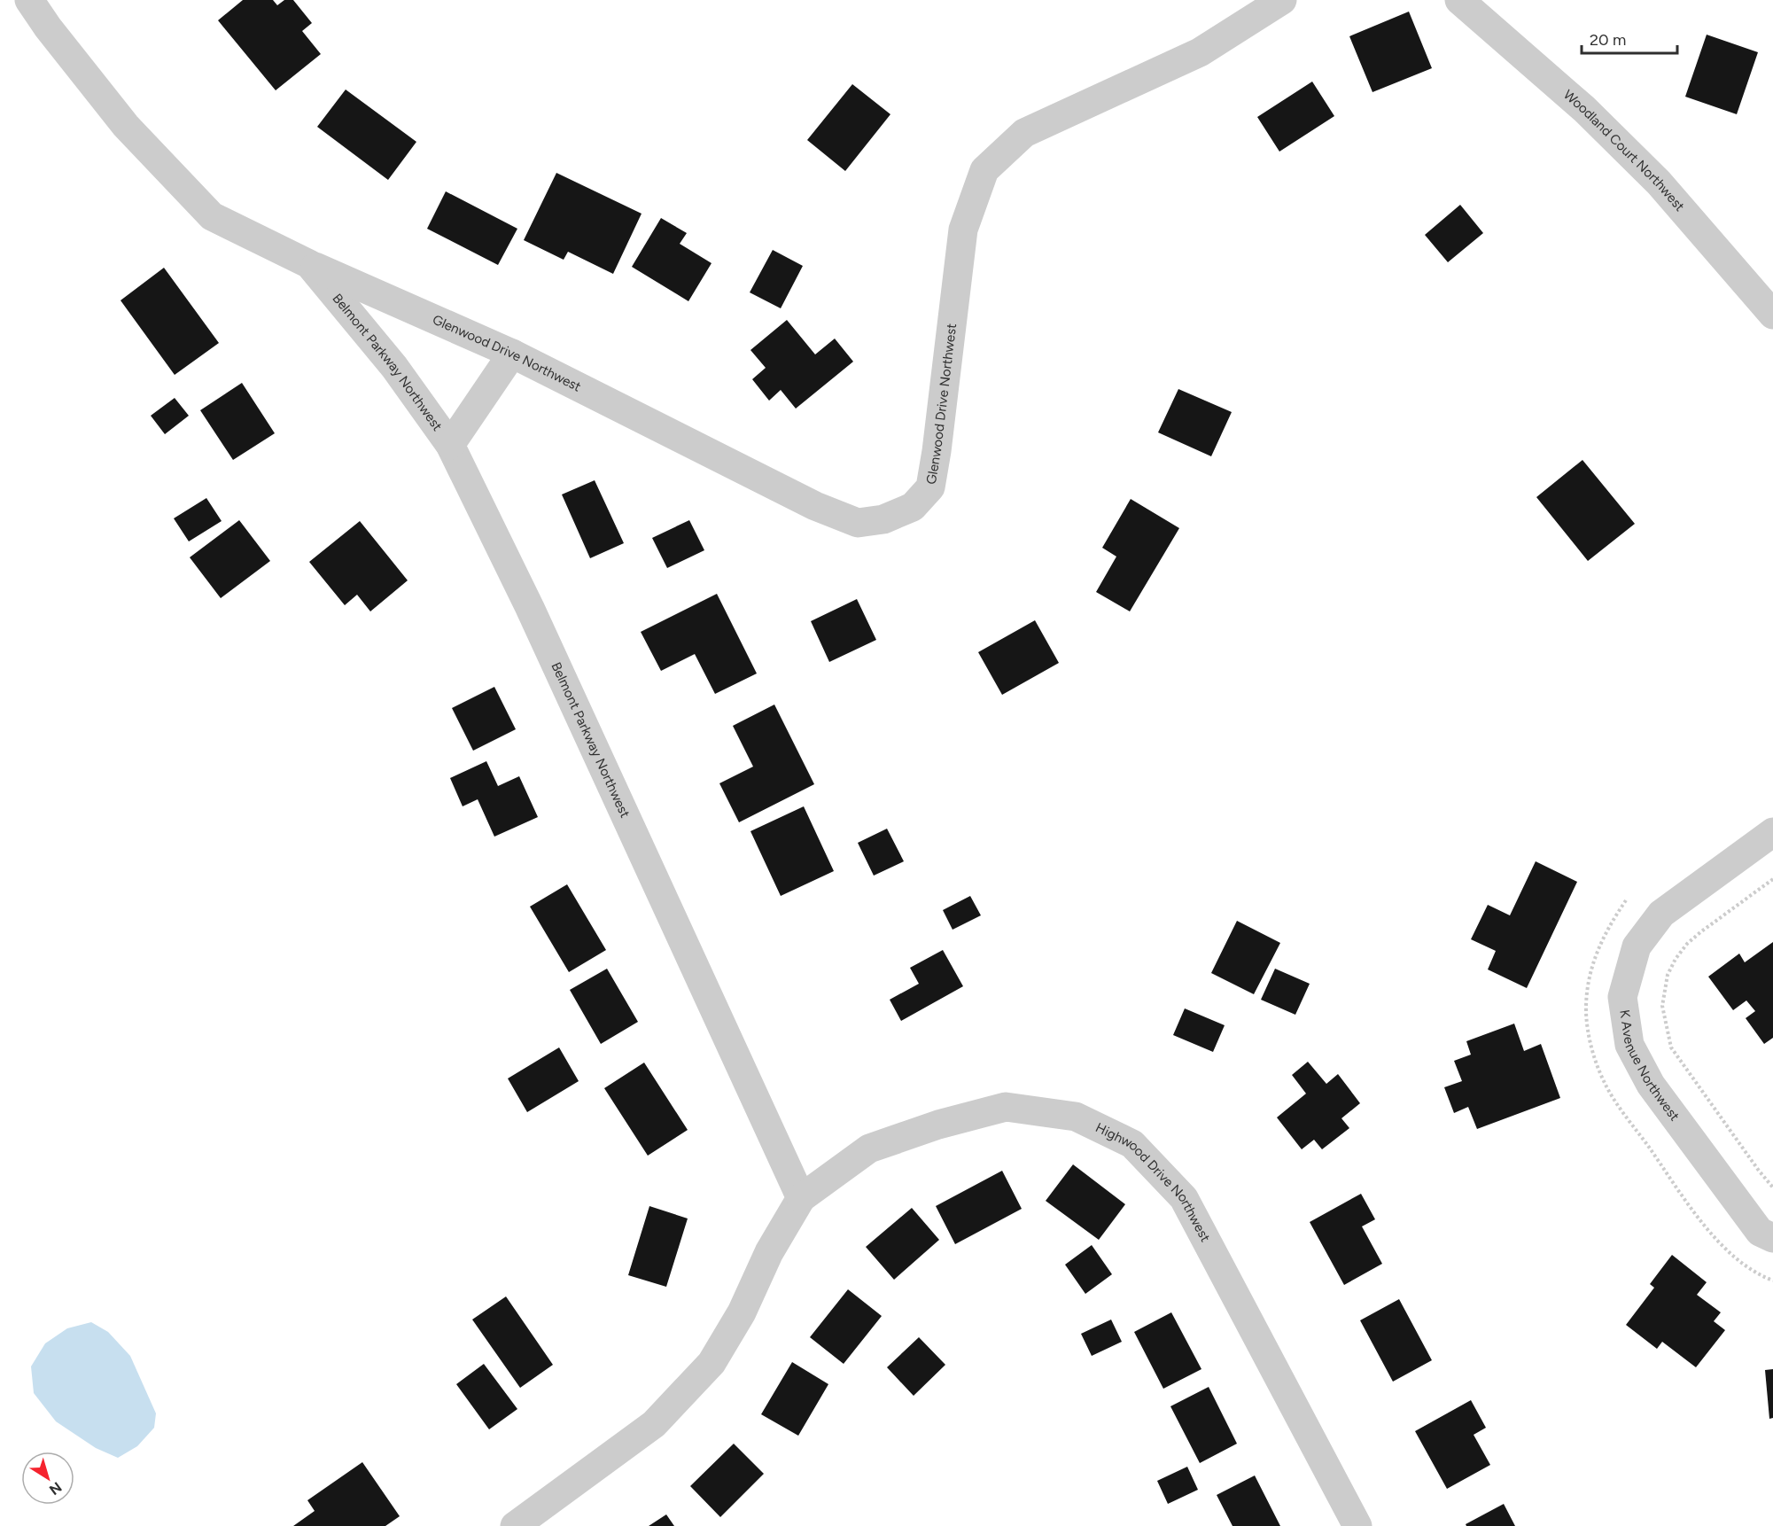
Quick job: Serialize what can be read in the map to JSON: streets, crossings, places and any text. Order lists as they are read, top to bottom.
{
  "streets": {
    "street": [
      "Woodland Court Northwest",
      "Glenwood Drive Northwest",
      "Belmont Parkway Northwest",
      "K Avenue Northwest",
      "Highwood Drive Northwest"
    ]
  },
  "crossings": [
    ["Glenwood Drive Northwest", "Belmont Parkway Northwest"],
    ["Belmont Parkway Northwest", "Highwood Drive Northwest"]
  ],
  "scale_bar": "20 m",
  "north": "bottom right"
}
